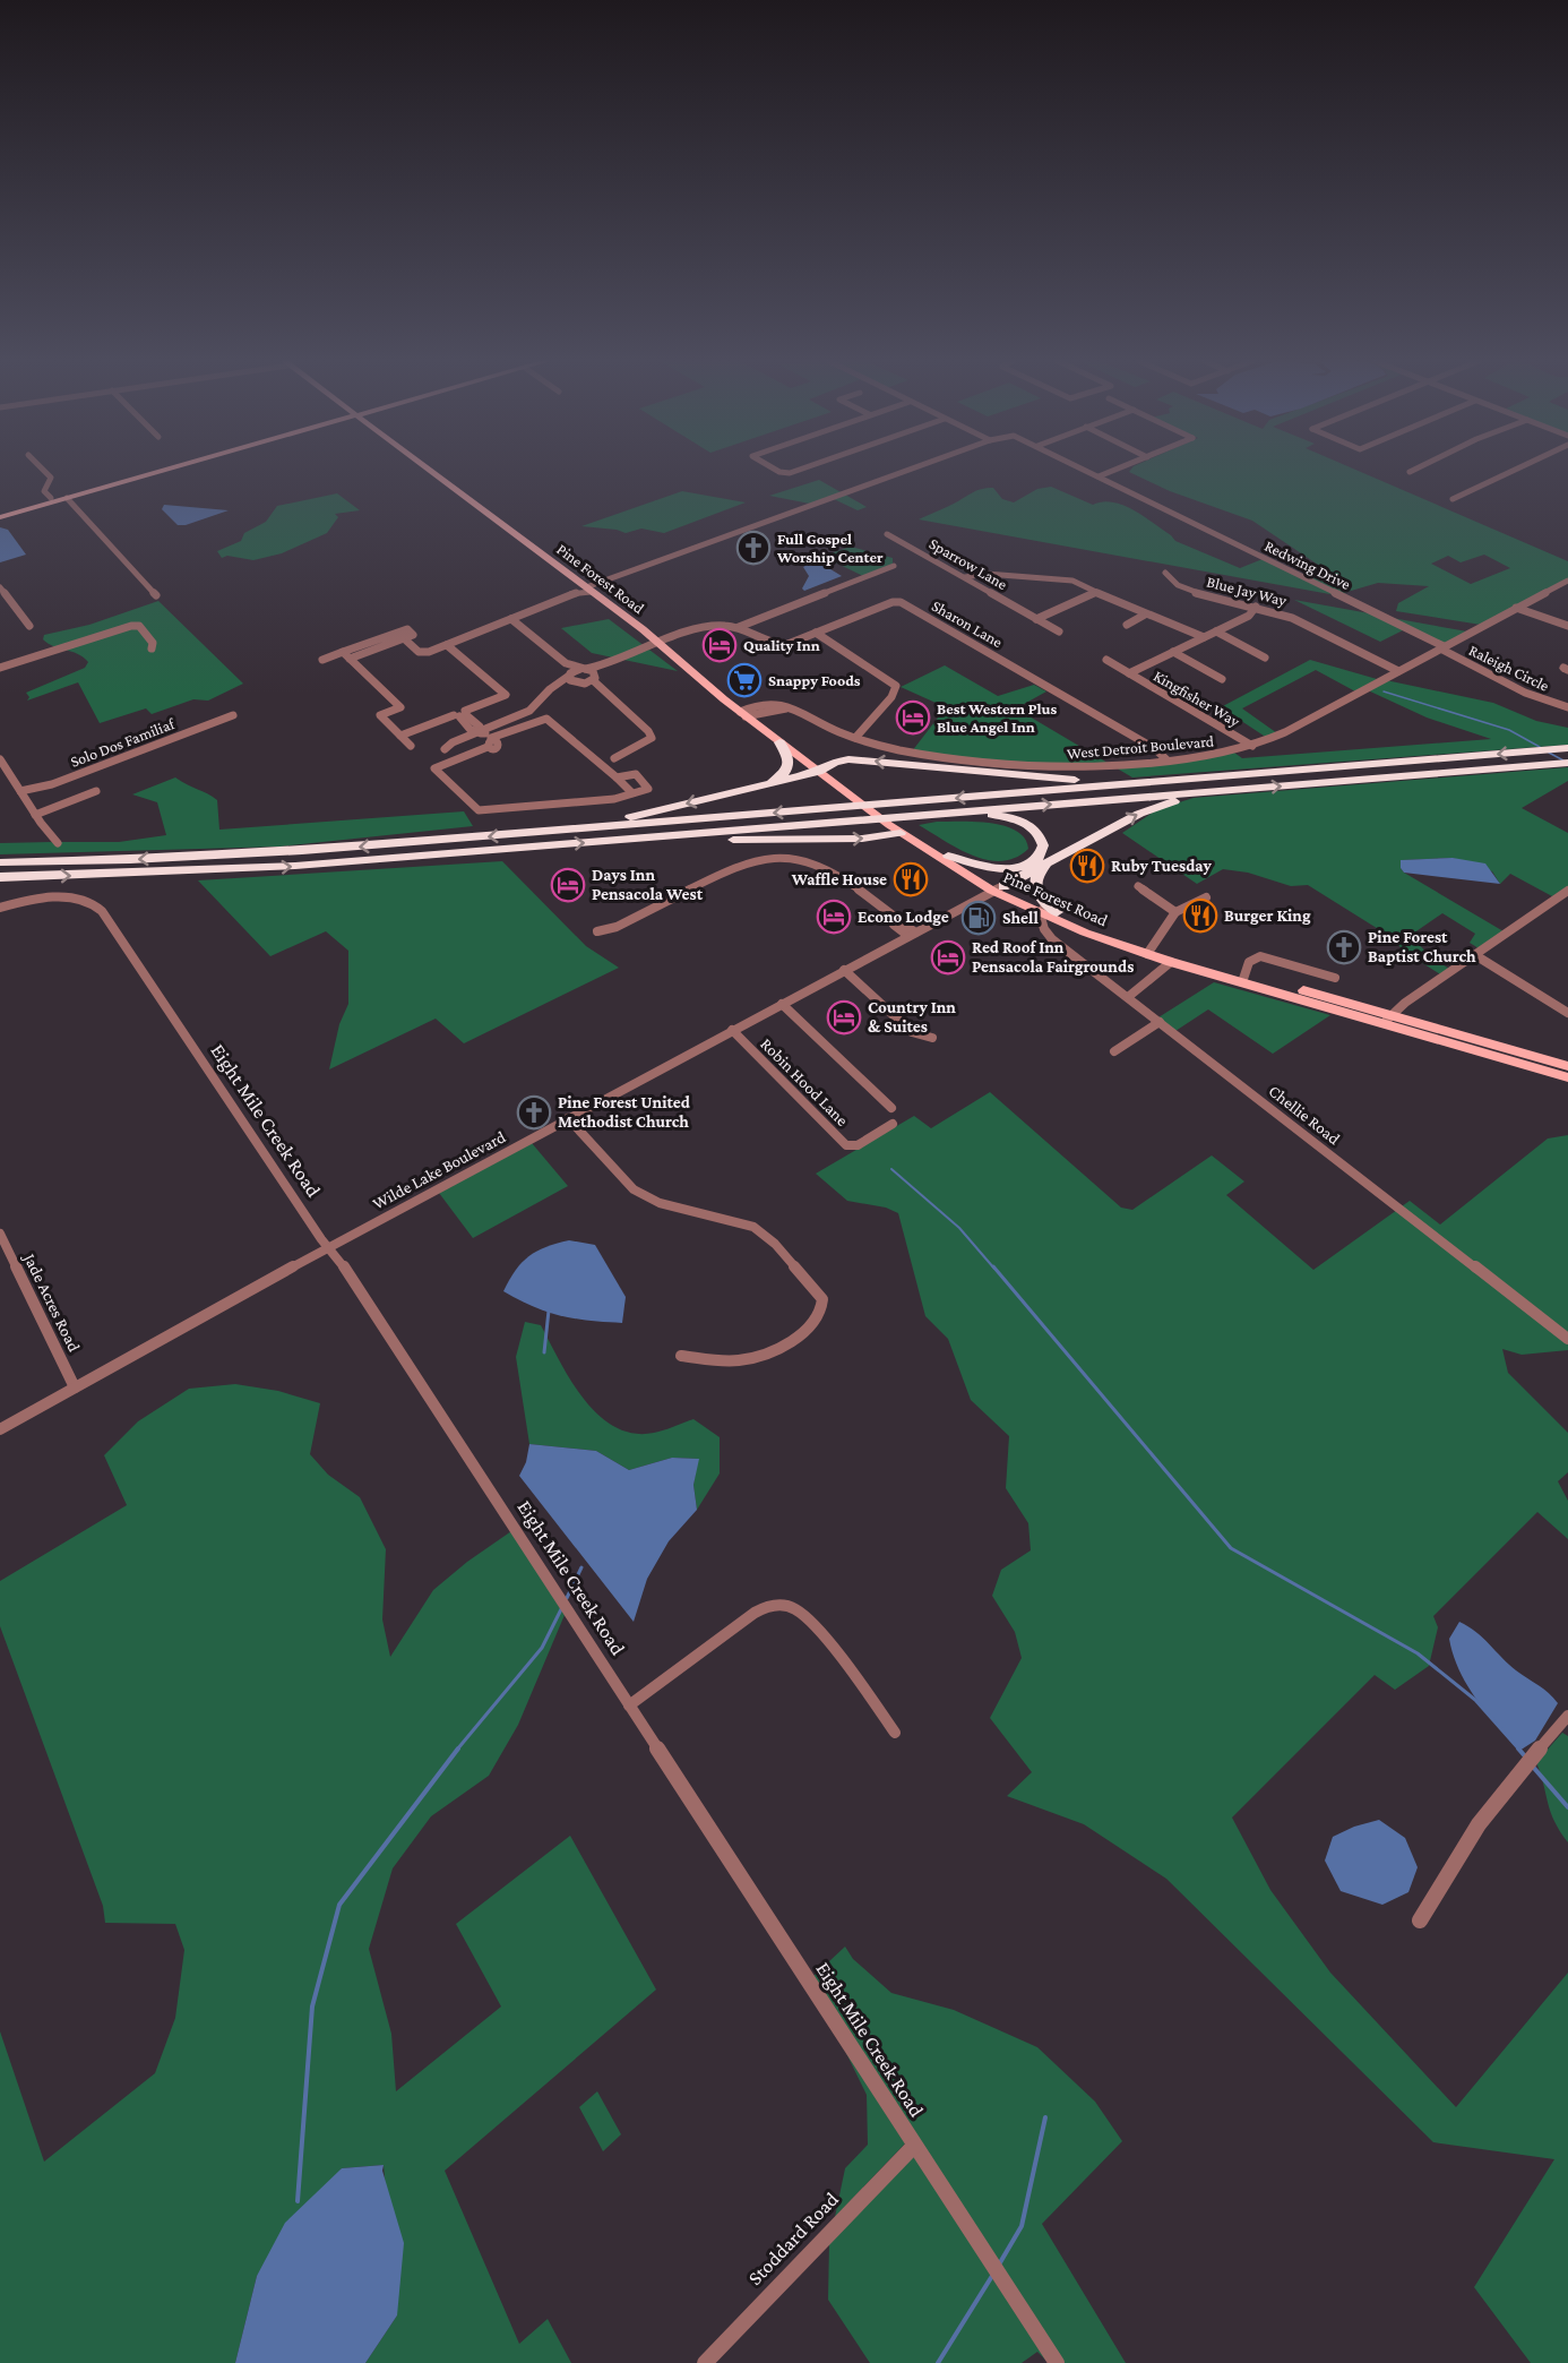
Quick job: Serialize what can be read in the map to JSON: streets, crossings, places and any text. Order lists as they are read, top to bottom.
{
  "streets": {
    "main road": ["Pine Forest Road"],
    "street": [
      "Sparrow Lane",
      "Redwing Drive",
      "Blue Jay Way",
      "Sharon Lane",
      "Raleigh Circle",
      "Kingfisher Way",
      "Solo Dos Familiaf",
      "West Detroit Boulevard",
      "Robin Hood Lane",
      "Chellie Road",
      "Eight Mile Creek Road",
      "Wilde Lake Boulevard",
      "Jade Acres Road",
      "Stoddard Road"
    ]
  },
  "crossings": [
    ["Redwing Drive", "Raleigh Circle"],
    ["Redwing Drive", "West Detroit Boulevard"],
    ["Pine Forest Road", "Sharon Lane"],
    ["Pine Forest Road", "West Detroit Boulevard"],
    ["Pine Forest Road", "Chellie Road"],
    ["Pine Forest Road", "Wilde Lake Boulevard"],
    ["Blue Jay Way", "Kingfisher Way"],
    ["Blue Jay Way", "West Detroit Boulevard"],
    ["Sharon Lane", "West Detroit Boulevard"],
    ["Raleigh Circle", "West Detroit Boulevard"],
    ["Kingfisher Way", "West Detroit Boulevard"],
    ["Robin Hood Lane", "Wilde Lake Boulevard"],
    ["Eight Mile Creek Road", "Wilde Lake Boulevard"],
    ["Eight Mile Creek Road", "Stoddard Road"],
    ["Wilde Lake Boulevard", "Jade Acres Road"]
  ],
  "places": {
    "church": ["Full Gospel Worship Center", "Pine Forest Baptist Church", "Pine Forest United Methodist Church"],
    "hotel": [
      "Quality Inn",
      "Best Western Plus Blue Angel Inn",
      "Days Inn Pensacola West",
      "Econo Lodge",
      "Red Roof Inn Pensacola Fairgrounds",
      "Country Inn & Suites"
    ],
    "supermarket": ["Snappy Foods"],
    "restaurant": ["Ruby Tuesday", "Waffle House", "Burger King"],
    "fuel station": ["Shell"]
  }
}
